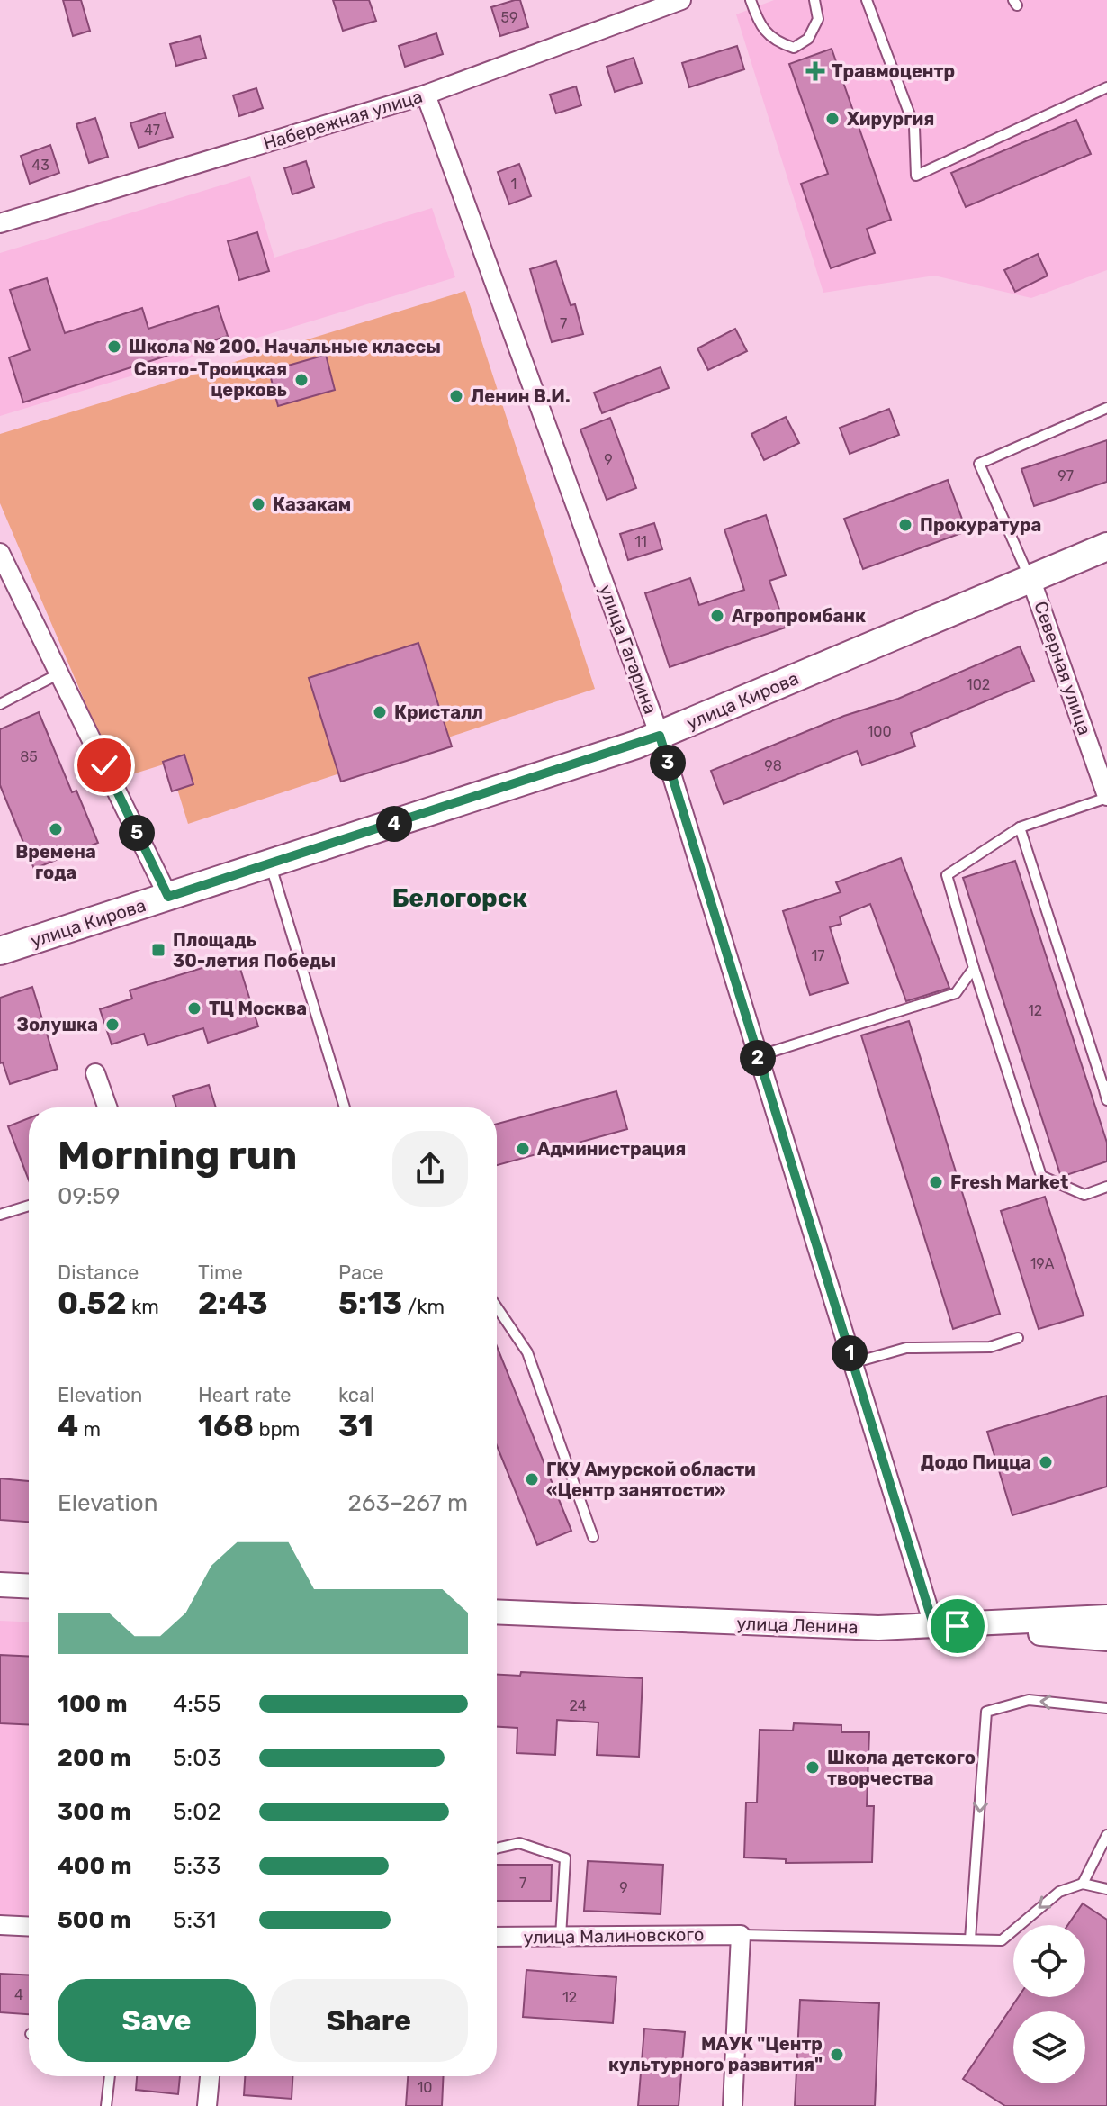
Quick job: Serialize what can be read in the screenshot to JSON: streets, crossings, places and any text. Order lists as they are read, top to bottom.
{
  "streets": {
    "main road": ["улица Кирова"],
    "street": [
      "Набережная улица",
      "улица Гагарина",
      "Северная улица",
      "улица Ленина",
      "улица Малиновского"
    ]
  },
  "crossings": [
    ["Набережная улица", "улица Гагарина"],
    ["улица Гагарина", "улица Кирова"],
    ["улица Гагарина", "улица Ленина"],
    ["Северная улица", "улица Кирова"]
  ],
  "districts": ["Белогорск"],
  "places": {
    "health": ["Травмоцентр"],
    "other": [
      "Хирургия",
      "Школа № 200. Начальные классы",
      "Свято-Троицкая церковь",
      "Ленин В.И.",
      "Казакам",
      "Прокуратура",
      "Агропромбанк",
      "Кристалл",
      "Времена года",
      "ТЦ Москва",
      "Золушка",
      "Администрация",
      "Fresh Market",
      "Додо Пицца",
      "ГКУ Амурской области «Центр занятости»",
      "Школа детского творчества",
      "МАУК \"Центр культурного развития\""
    ],
    "transit": ["Площадь 30-летия Победы"]
  },
  "house_numbers": [
    "59",
    "47",
    "43",
    "1",
    "7",
    "9",
    "97",
    "11",
    "102",
    "100",
    "85",
    "98",
    "17",
    "12",
    "19А",
    "24",
    "7",
    "9",
    "4",
    "12",
    "10"
  ],
  "page": {
    "pins": [
      "3",
      "4",
      "5",
      "2",
      "1"
    ],
    "heading": ["Morning run", "09:59"],
    "stats": [
      ["Distance", "0.52 km"],
      ["Time", "2:43"],
      ["Pace", "5:13 /km"],
      ["Elevation", "4 m"],
      ["Heart rate", "168 bpm"],
      ["kcal", "31"]
    ],
    "chart": ["Elevation", "263–267 m"],
    "list": [
      {
        "name": "100 m",
        "note": "4:55"
      },
      {
        "name": "200 m",
        "note": "5:03"
      },
      {
        "name": "300 m",
        "note": "5:02"
      },
      {
        "name": "400 m",
        "note": "5:33"
      },
      {
        "name": "500 m",
        "note": "5:31"
      }
    ],
    "buttons": ["Save", "Share"]
  }
}
